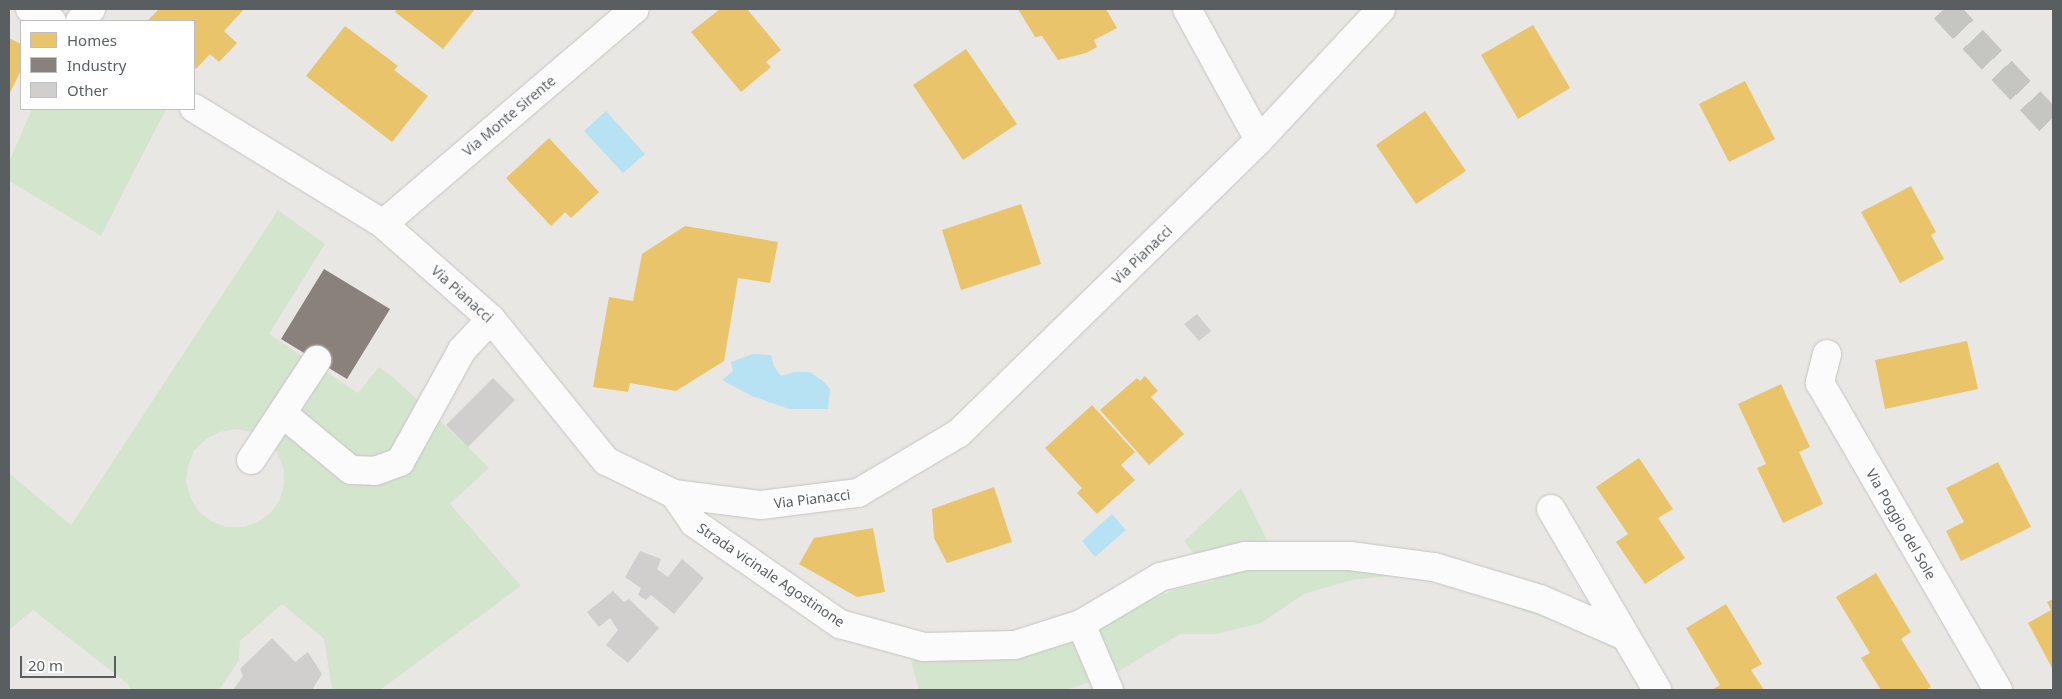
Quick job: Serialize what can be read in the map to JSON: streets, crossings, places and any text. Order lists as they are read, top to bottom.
{
  "streets": {
    "street": [
      "Via Monte Sirente",
      "Via Pianacci",
      "Via Poggio del Sole",
      "Strada vicinale Agostinone"
    ]
  },
  "crossings": [
    ["Via Monte Sirente", "Via Pianacci"],
    ["Via Pianacci", "Strada vicinale Agostinone"]
  ],
  "legend": ["Homes", "Industry", "Other"],
  "scale_bar": "20 m"
}
